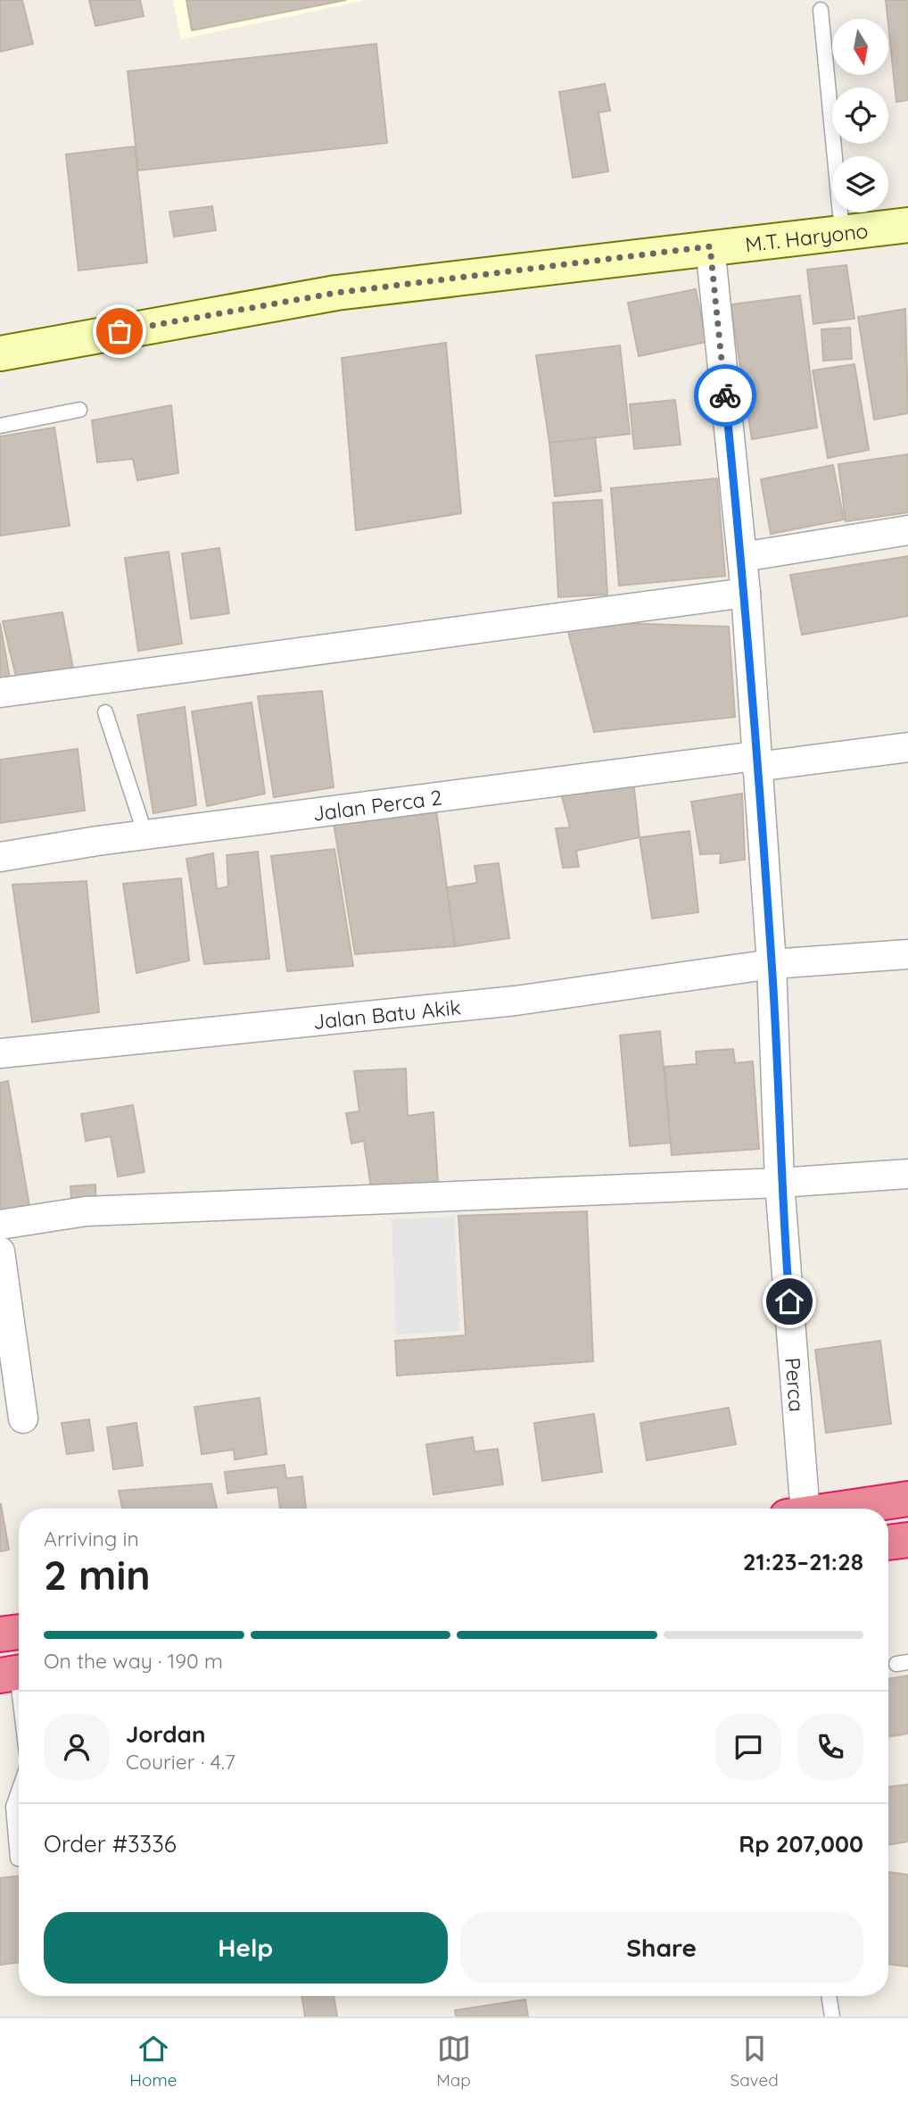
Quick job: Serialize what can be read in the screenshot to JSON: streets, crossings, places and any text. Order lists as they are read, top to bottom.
{
  "streets": {
    "street": [
      "M.T. Haryono",
      "Jalan Perca 2",
      "Jalan Batu Akik",
      "Perca"
    ]
  },
  "crossings": [
    ["M.T. Haryono", "Perca"],
    ["Jalan Perca 2", "Perca"],
    ["Jalan Batu Akik", "Perca"]
  ],
  "north": "bottom",
  "page": {
    "heading": ["2 min", "Arriving in", "21:23–21:28"],
    "panel": [
      "Jordan",
      "Courier · 4.7",
      "Order #3336",
      "Rp 207,000"
    ],
    "bar": "On the way · 190 m",
    "buttons": ["Help", "Share"],
    "tabs": ["Home", "Map", "Saved"]
  }
}
